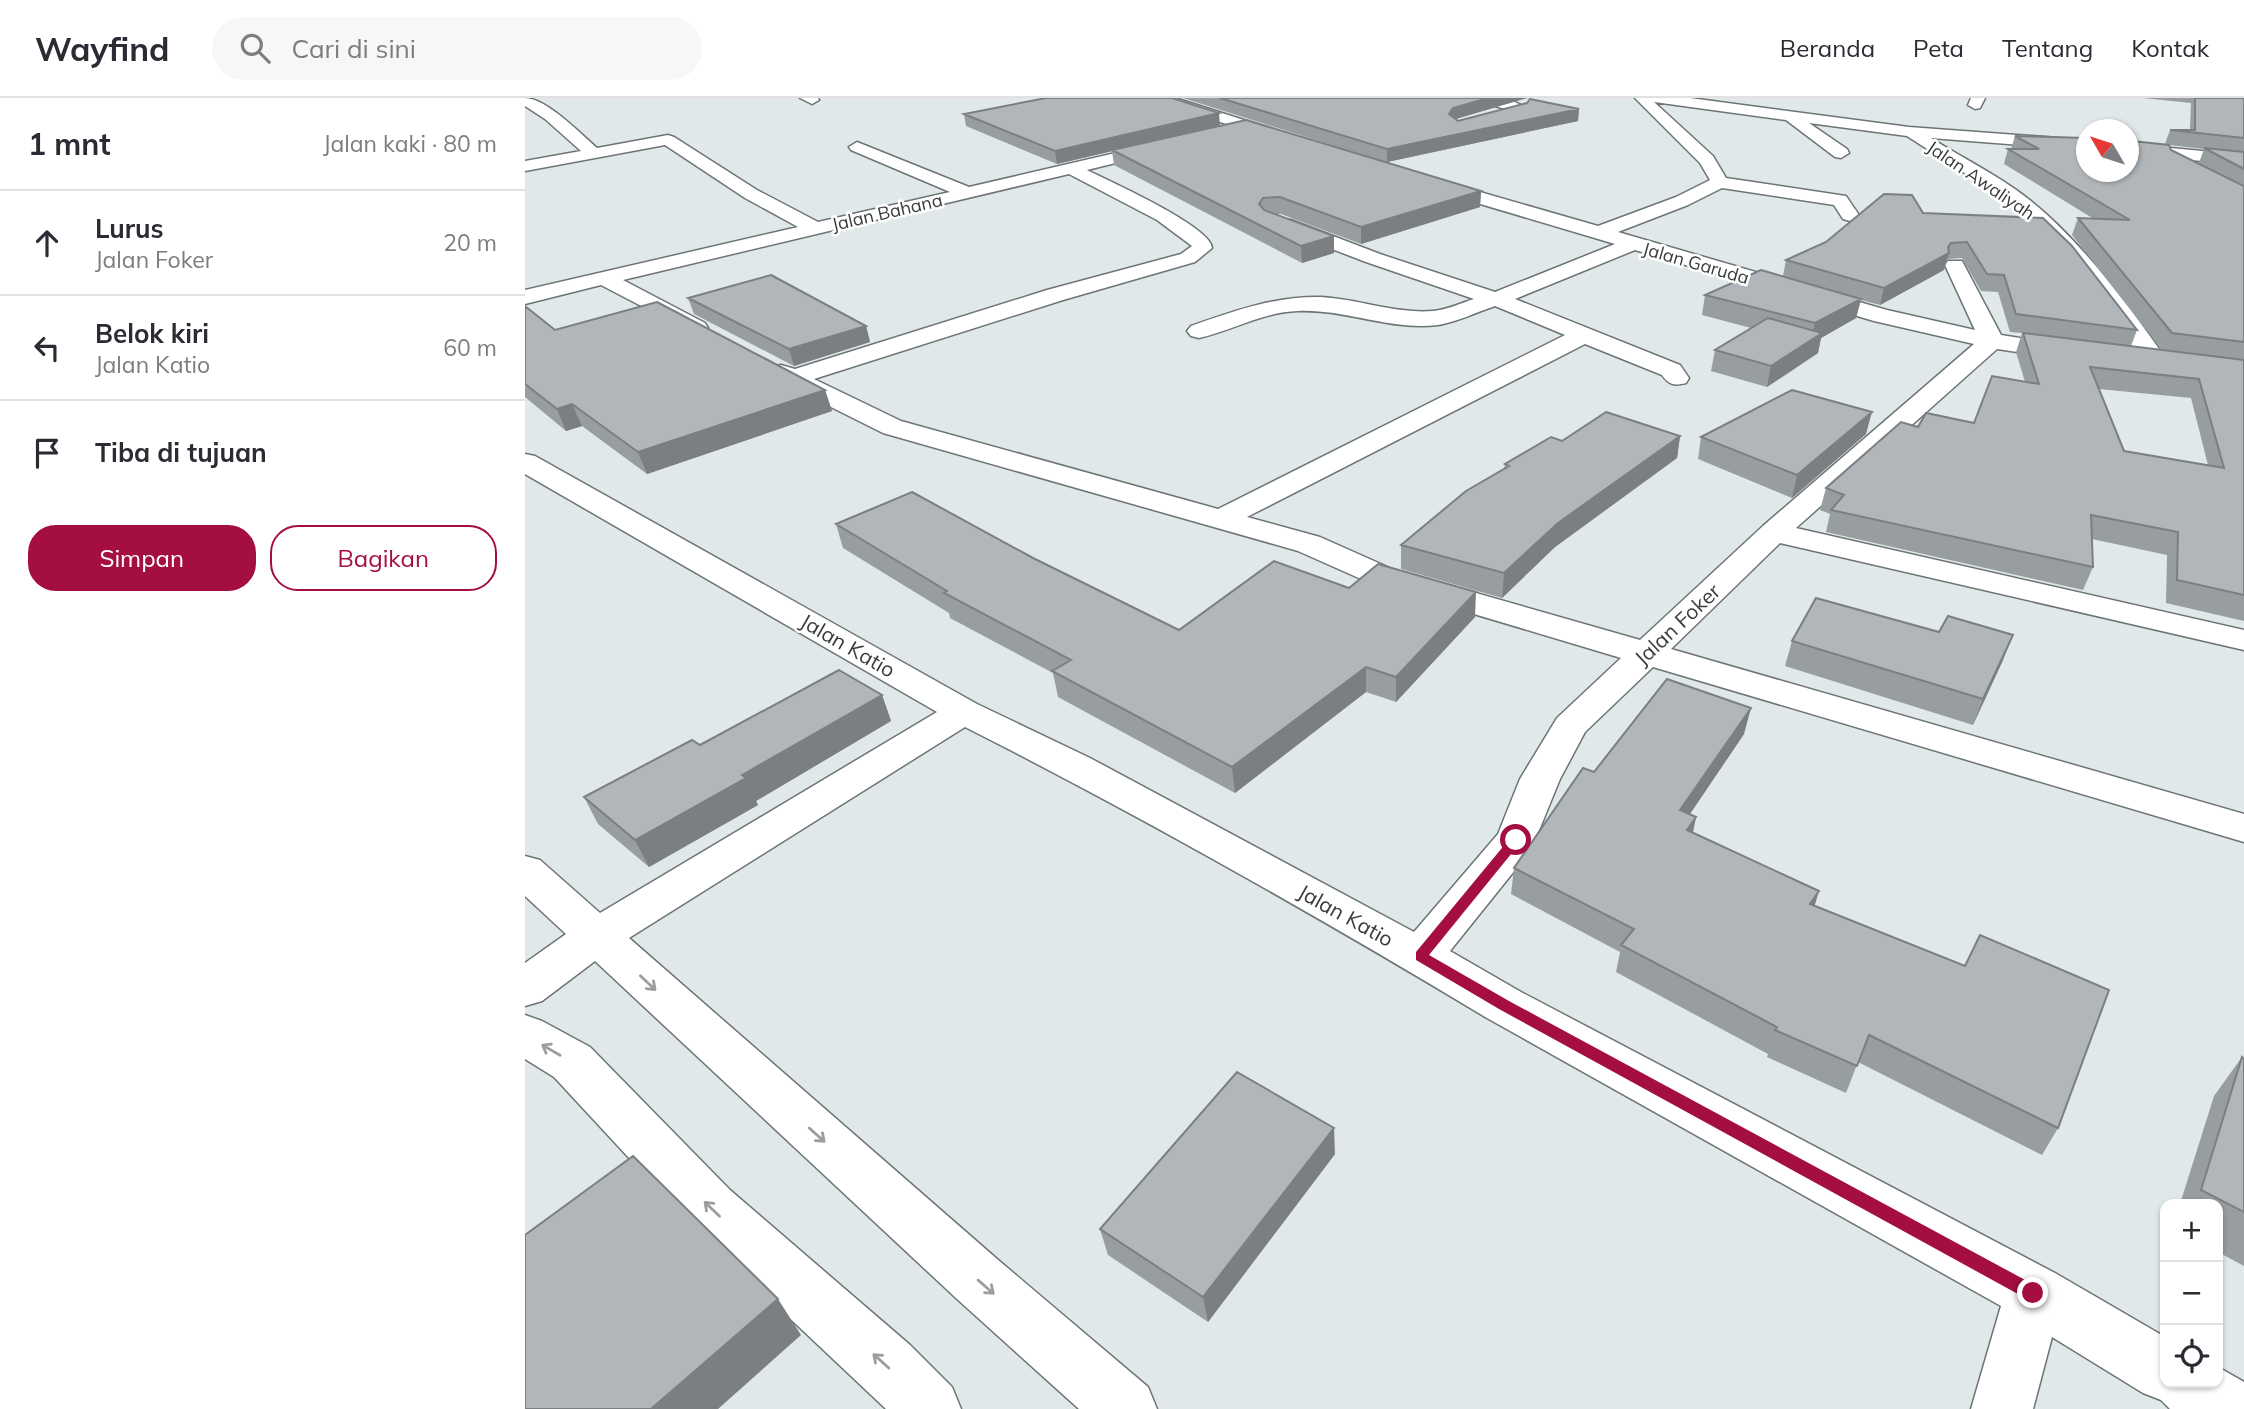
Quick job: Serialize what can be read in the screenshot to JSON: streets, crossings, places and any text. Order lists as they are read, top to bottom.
{
  "streets": {
    "street": [
      "Jalan Awaliyah",
      "Jalan Bahana",
      "Jalan Garuda",
      "Jalan Foker",
      "Jalan Katio"
    ]
  },
  "crossings": [
    ["Jalan Garuda", "Jalan Foker"],
    ["Jalan Foker", "Jalan Katio"]
  ],
  "north": "top left",
  "page": {
    "header": "Wayfind",
    "search": "Cari di sini",
    "nav": [
      "Beranda",
      "Peta",
      "Tentang",
      "Kontak"
    ],
    "heading": ["1 mnt", "Jalan kaki · 80 m"],
    "list": [
      ["Lurus", "Jalan Foker", "20 m"],
      ["Belok kiri", "Jalan Katio", "60 m"],
      "Tiba di tujuan"
    ],
    "buttons": ["Simpan", "Bagikan"],
    "map_buttons": ["+", "−"]
  }
}
